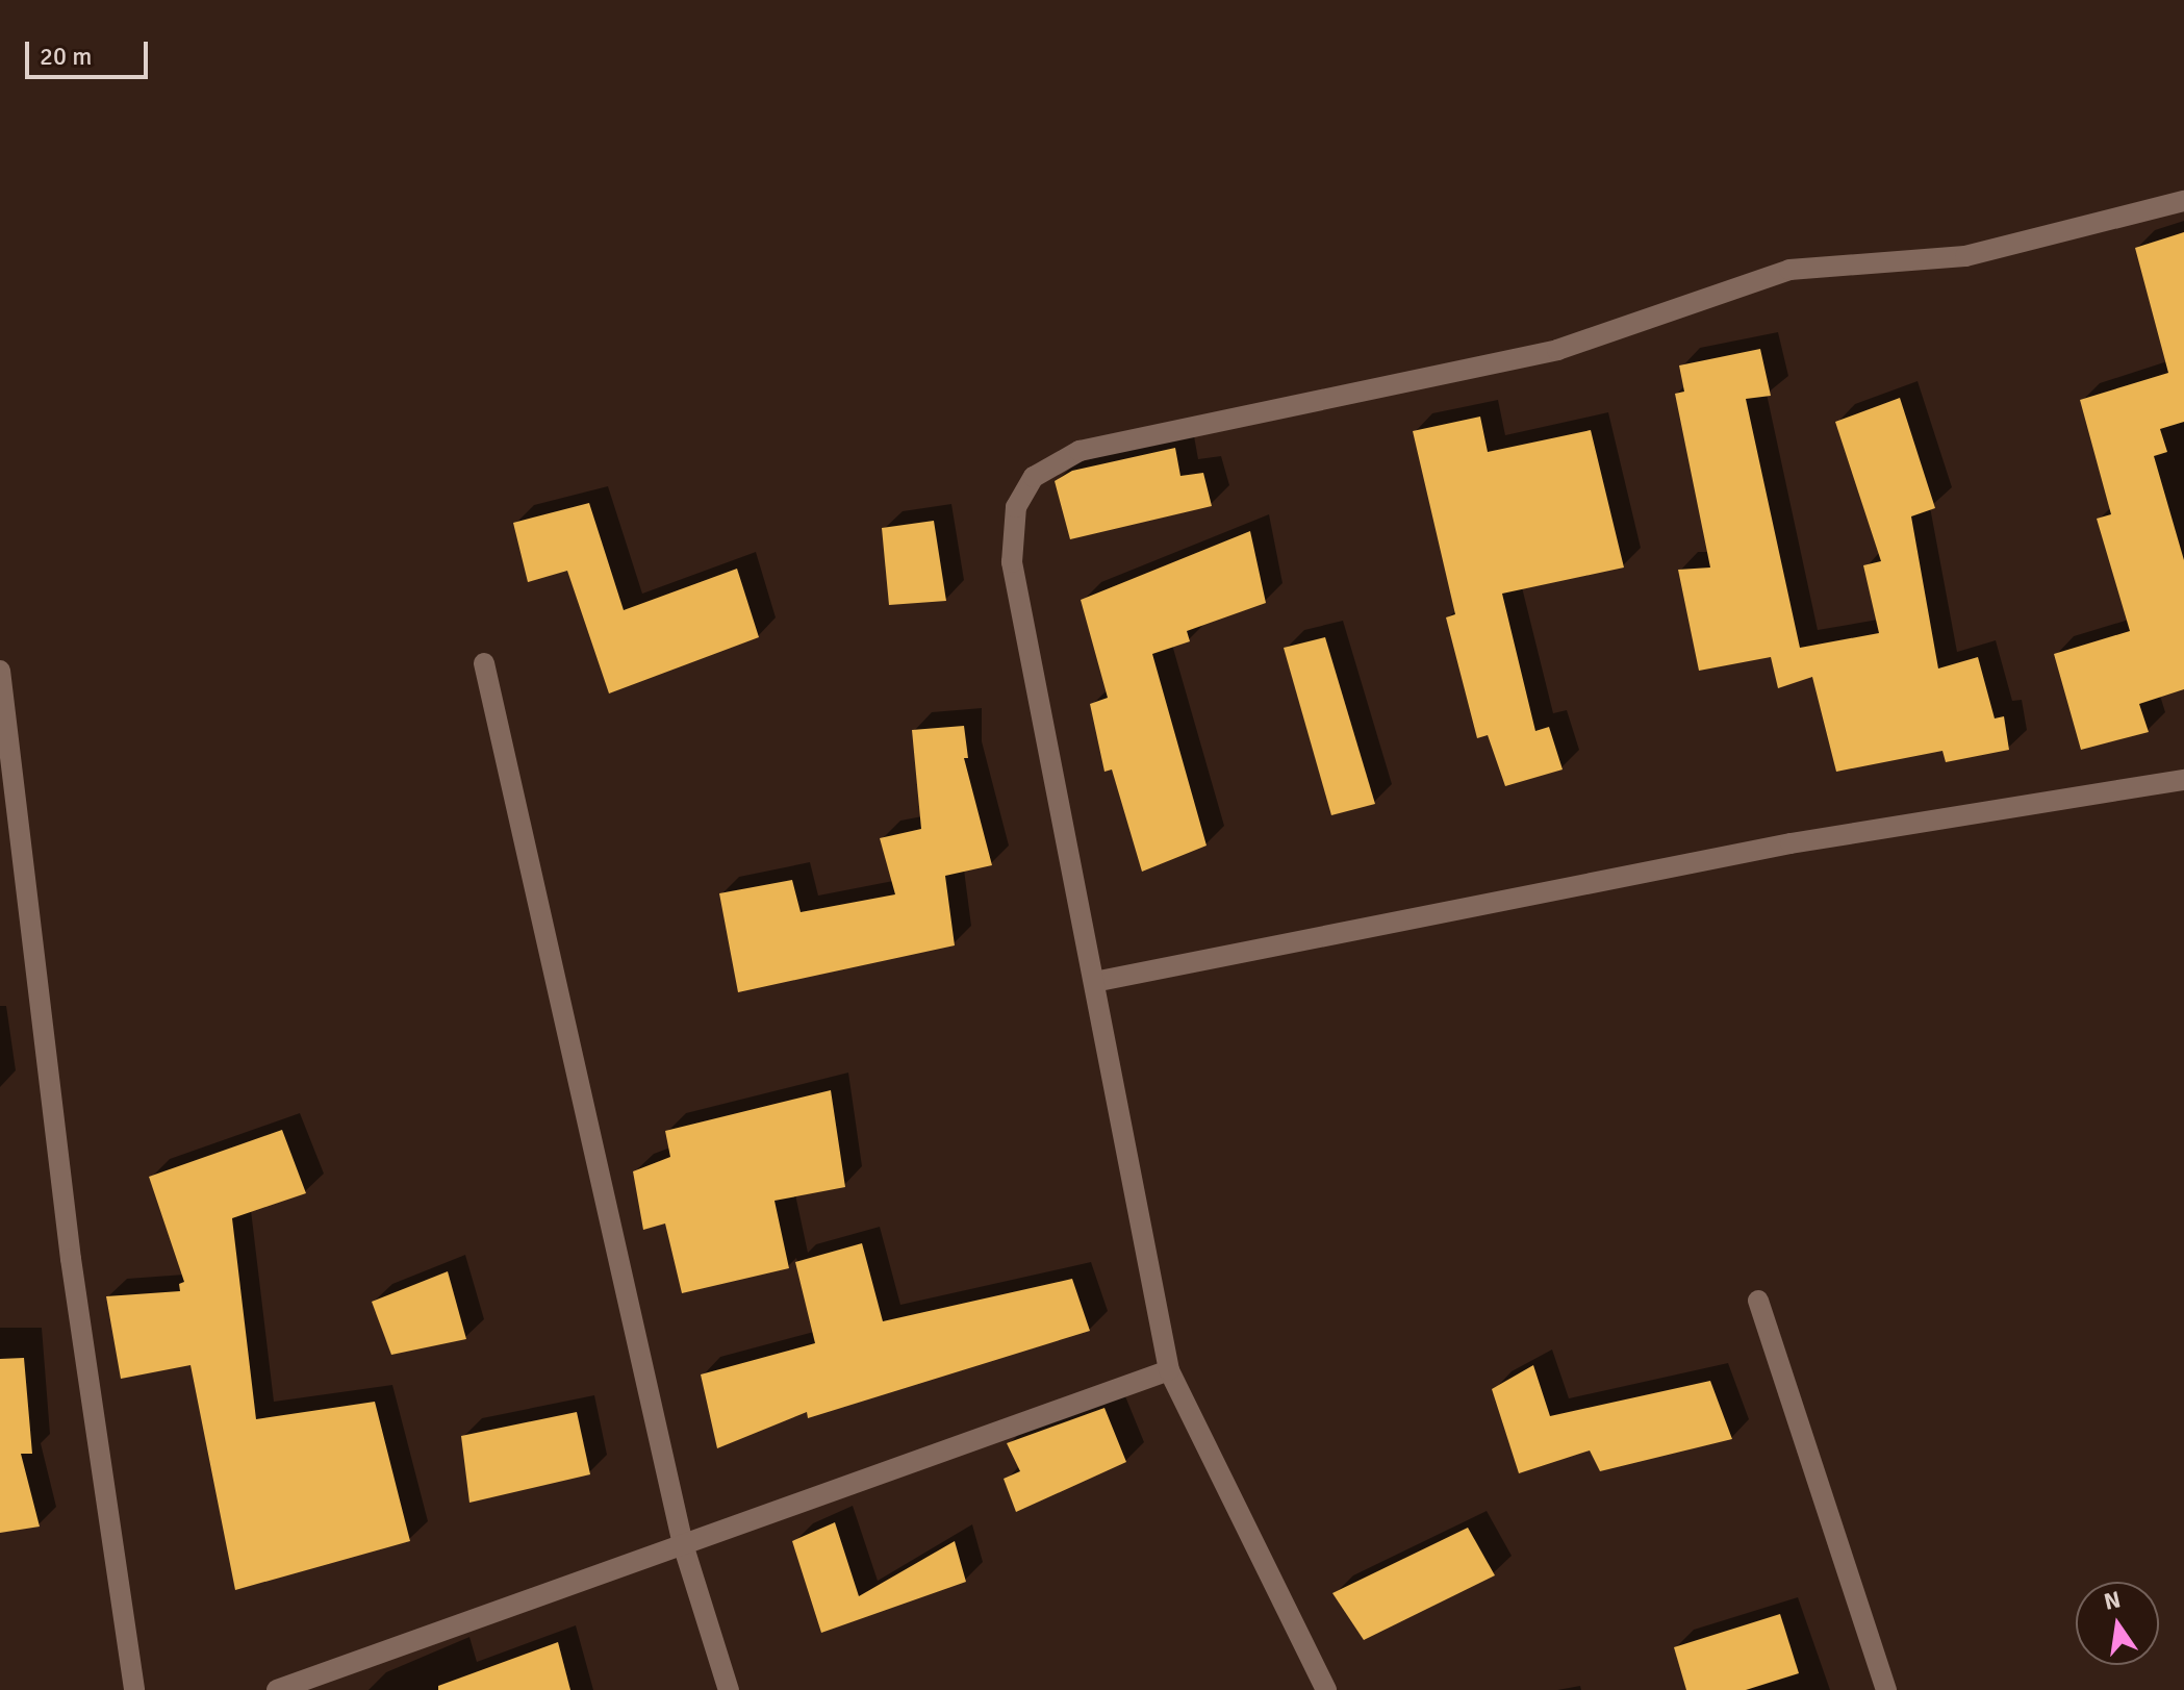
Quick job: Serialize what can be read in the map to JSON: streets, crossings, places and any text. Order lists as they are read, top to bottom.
{
  "scale_bar": "20 m",
  "north": "top"
}
